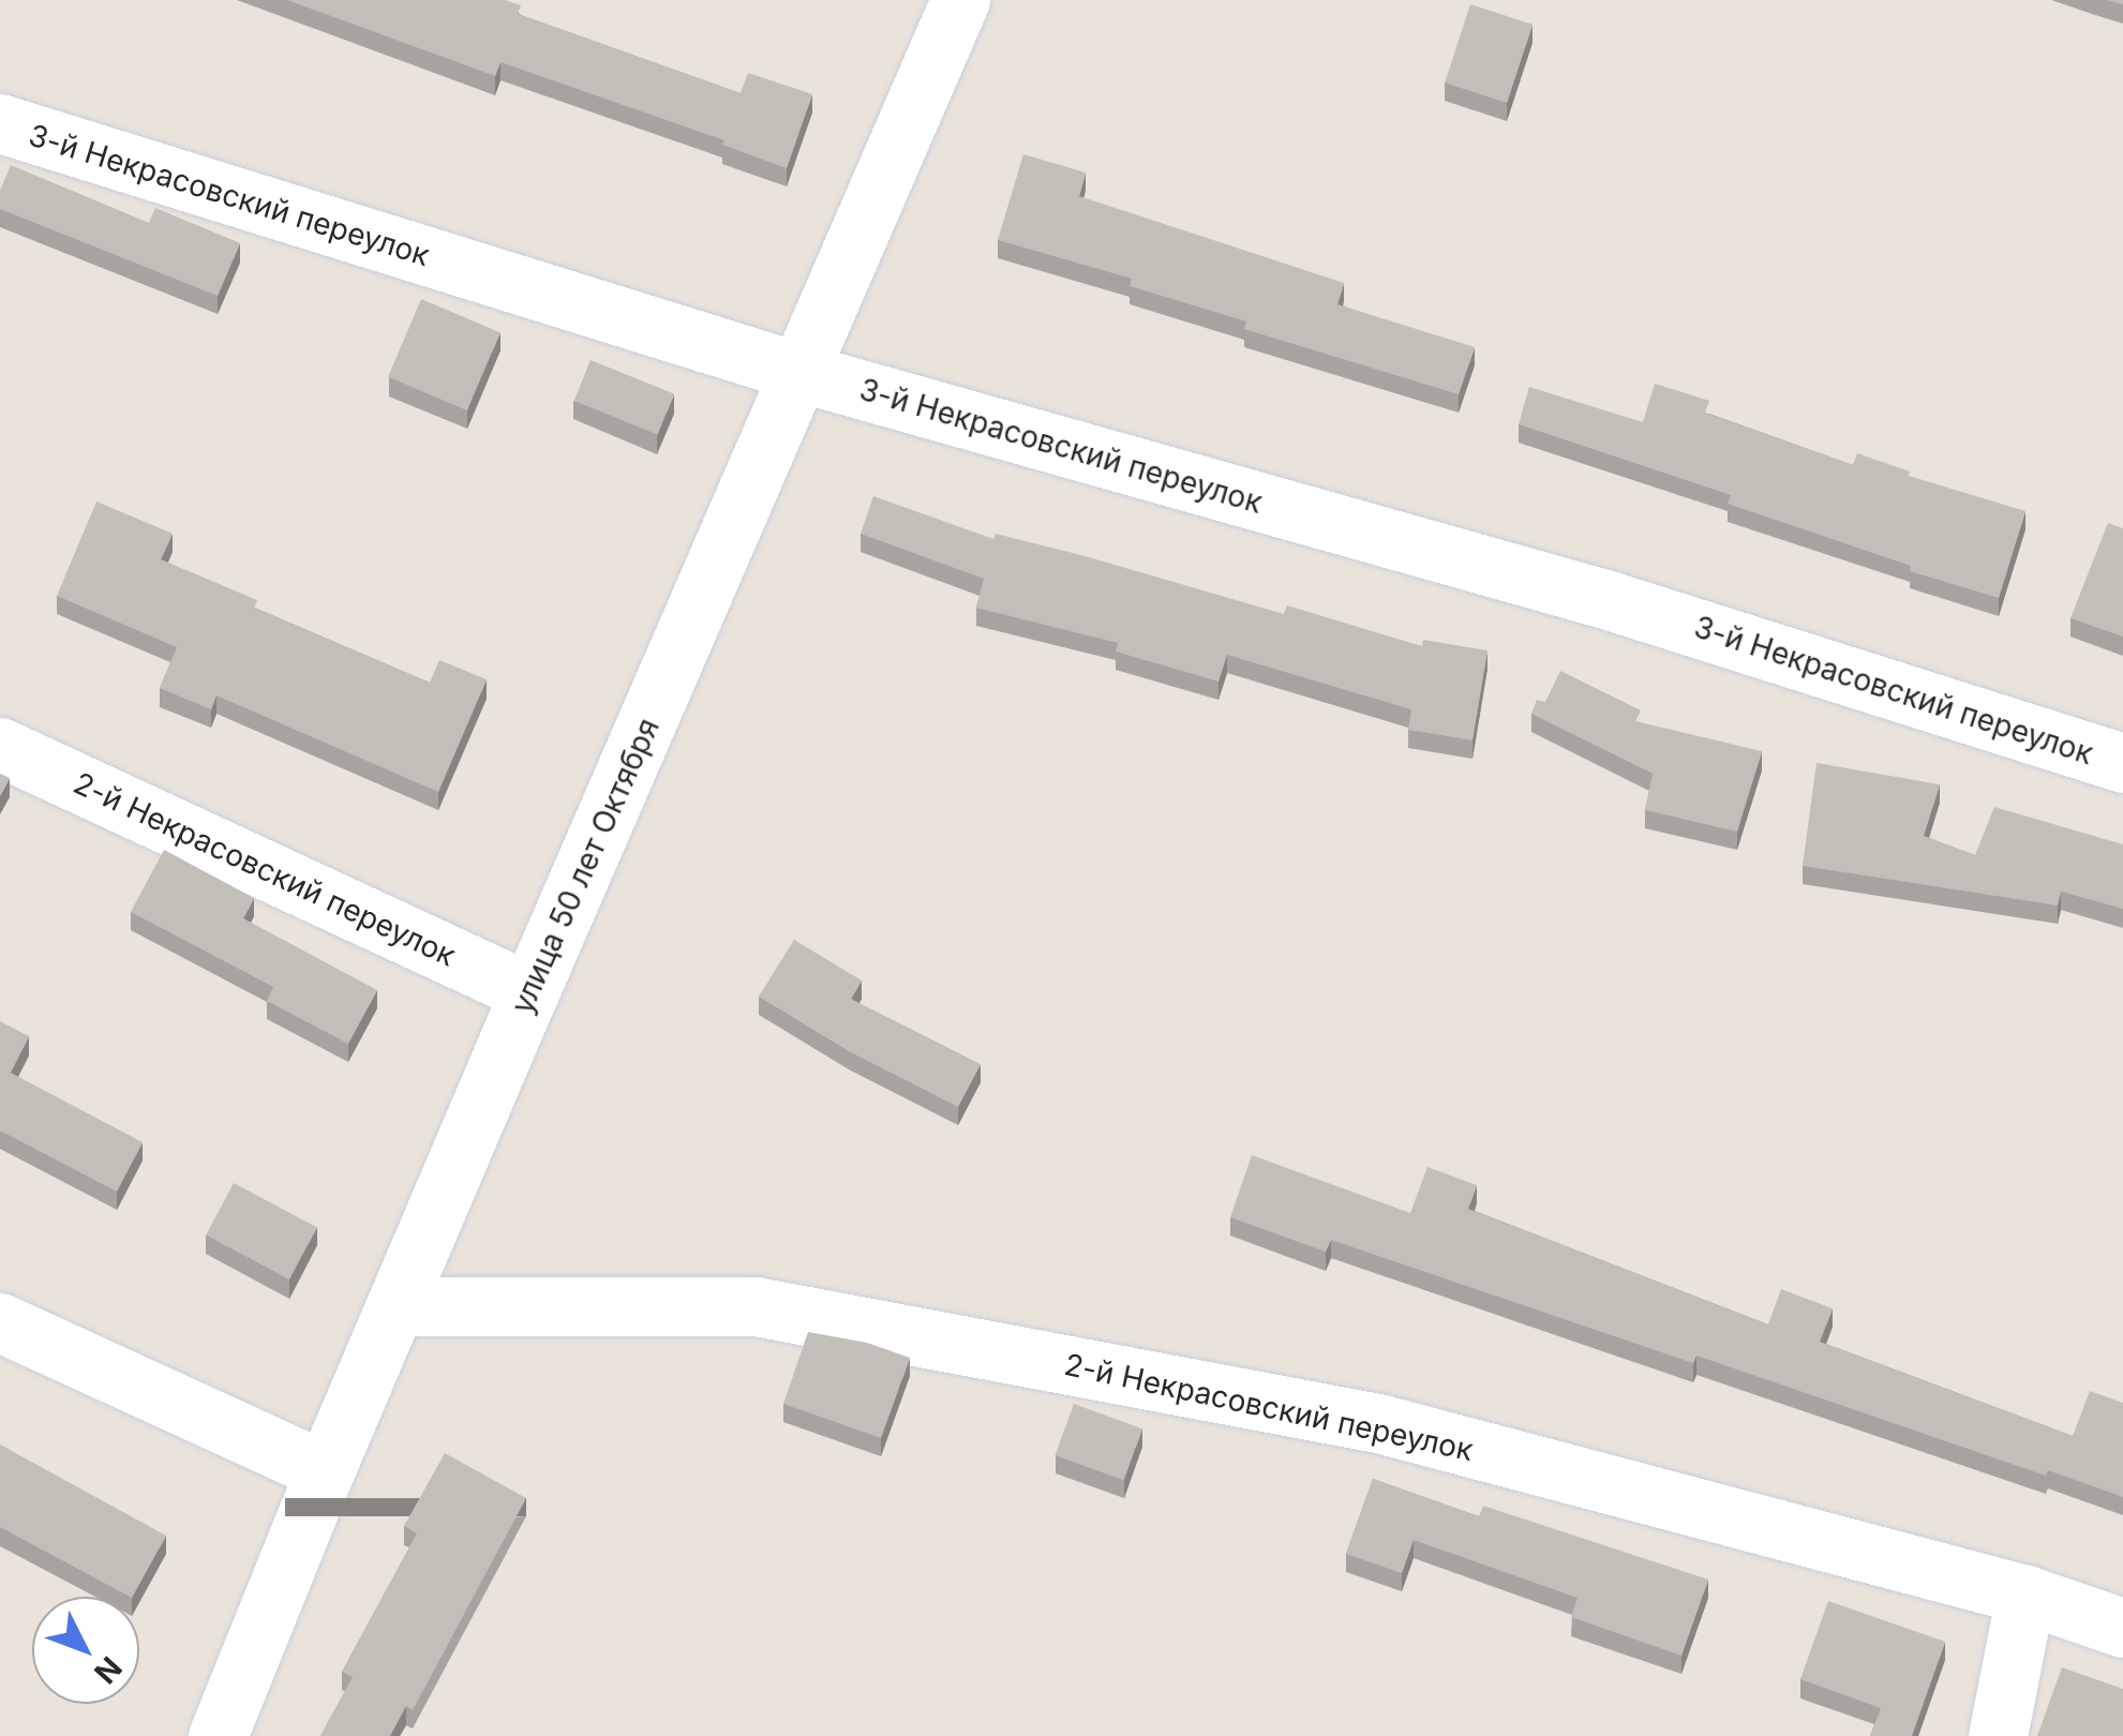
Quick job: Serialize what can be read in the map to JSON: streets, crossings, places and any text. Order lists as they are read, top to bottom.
{
  "streets": {
    "street": ["3-й Некрасовский переулок", "улица 50 лет Октября", "2-й Некрасовский переулок"]
  },
  "crossings": [
    ["3-й Некрасовский переулок", "улица 50 лет Октября"],
    ["улица 50 лет Октября", "2-й Некрасовский переулок"]
  ],
  "north": "bottom right"
}
